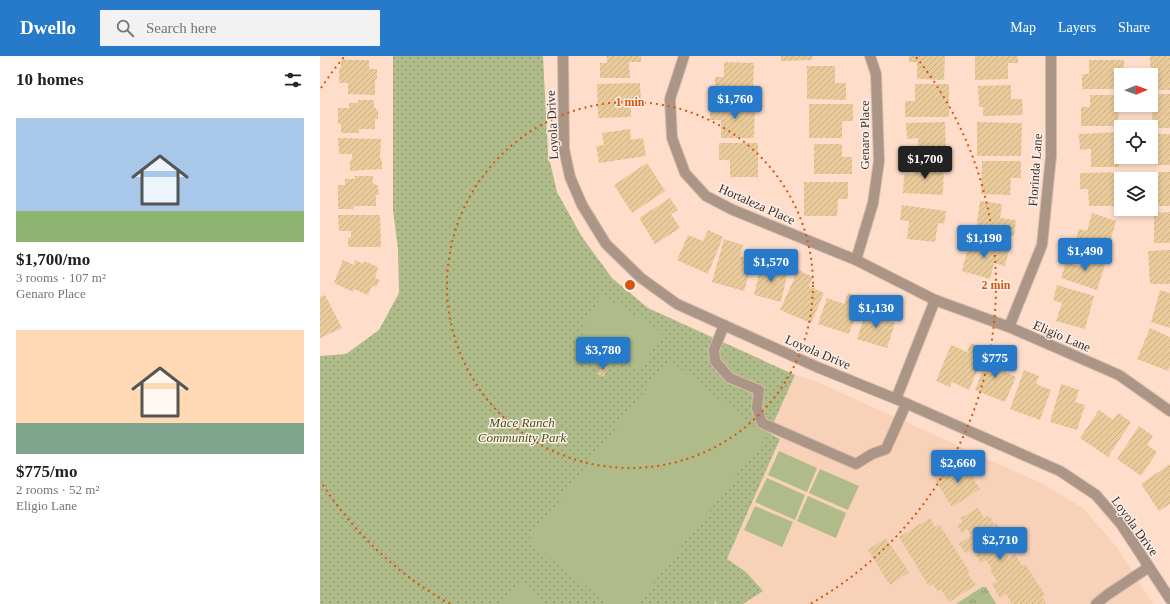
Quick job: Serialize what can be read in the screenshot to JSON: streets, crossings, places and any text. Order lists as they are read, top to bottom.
{
  "streets": {
    "street": [
      "Loyola Drive",
      "Genaro Place",
      "Florinda Lane",
      "Hortaleza Place",
      "Eligio Lane"
    ]
  },
  "crossings": [
    ["Genaro Place", "Hortaleza Place"],
    ["Florinda Lane", "Eligio Lane"],
    ["Hortaleza Place", "Eligio Lane"]
  ],
  "parks": ["Mace Ranch Community Park"],
  "north": "right",
  "page": {
    "header": "Dwello",
    "search": "Search here",
    "nav": ["Map", "Layers", "Share"],
    "heading": "10 homes",
    "price": [
      "$1,760",
      "$1,700",
      "$1,190",
      "$1,490",
      "$1,570",
      "$1,130",
      "$3,780",
      "$775",
      "$2,660",
      "$2,710"
    ],
    "list": [
      {
        "name": "$1,700/mo",
        "note": "3 rooms · 107 m² · Genaro Place"
      },
      {
        "name": "$775/mo",
        "note": "2 rooms · 52 m² · Eligio Lane"
      }
    ]
  },
  "rings": ["1 min", "2 min"]
}
